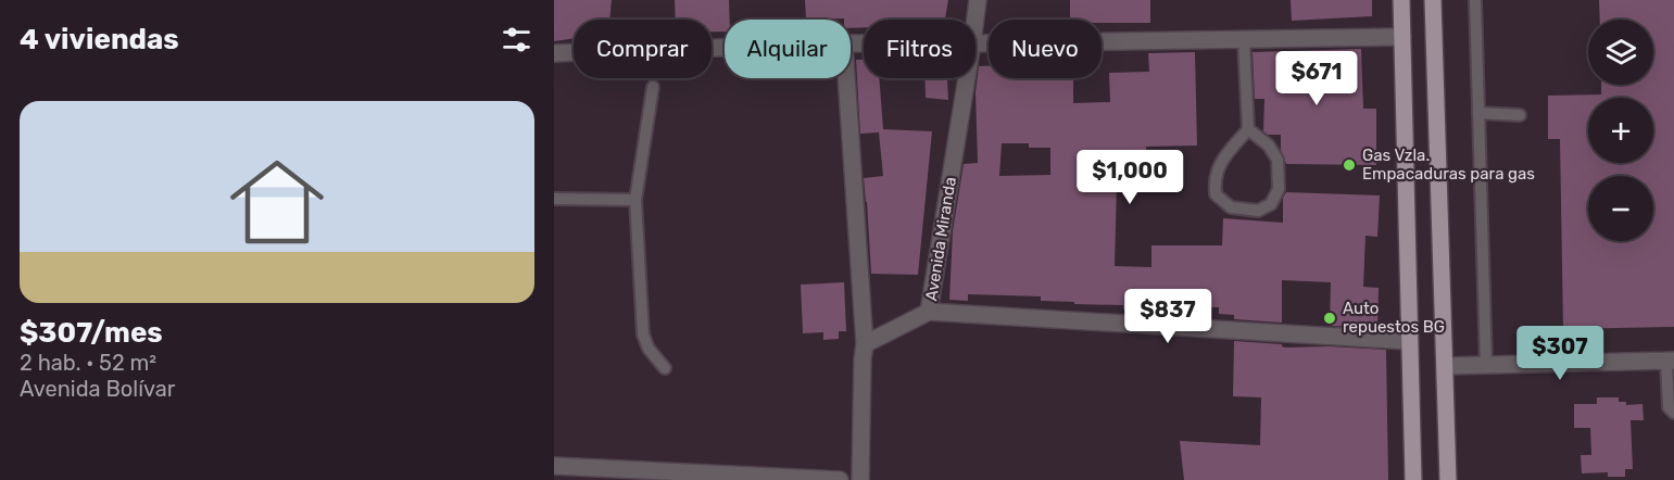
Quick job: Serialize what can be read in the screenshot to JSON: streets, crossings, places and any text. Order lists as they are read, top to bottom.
{
  "streets": {
    "street": ["Avenida Miranda"]
  },
  "places": ["Gas Vzla. Empacaduras para gas", "Auto repuestos BG"],
  "page": {
    "heading": "4 viviendas",
    "map_buttons": ["+", "−"],
    "chip": [
      "Comprar",
      "Alquilar",
      "Filtros",
      "Nuevo"
    ],
    "price": [
      "$671",
      "$1,000",
      "$837",
      "$307"
    ],
    "list": [
      {
        "name": "$307/mes",
        "note": "2 hab. · 52 m² · Avenida Bolívar"
      }
    ]
  }
}
